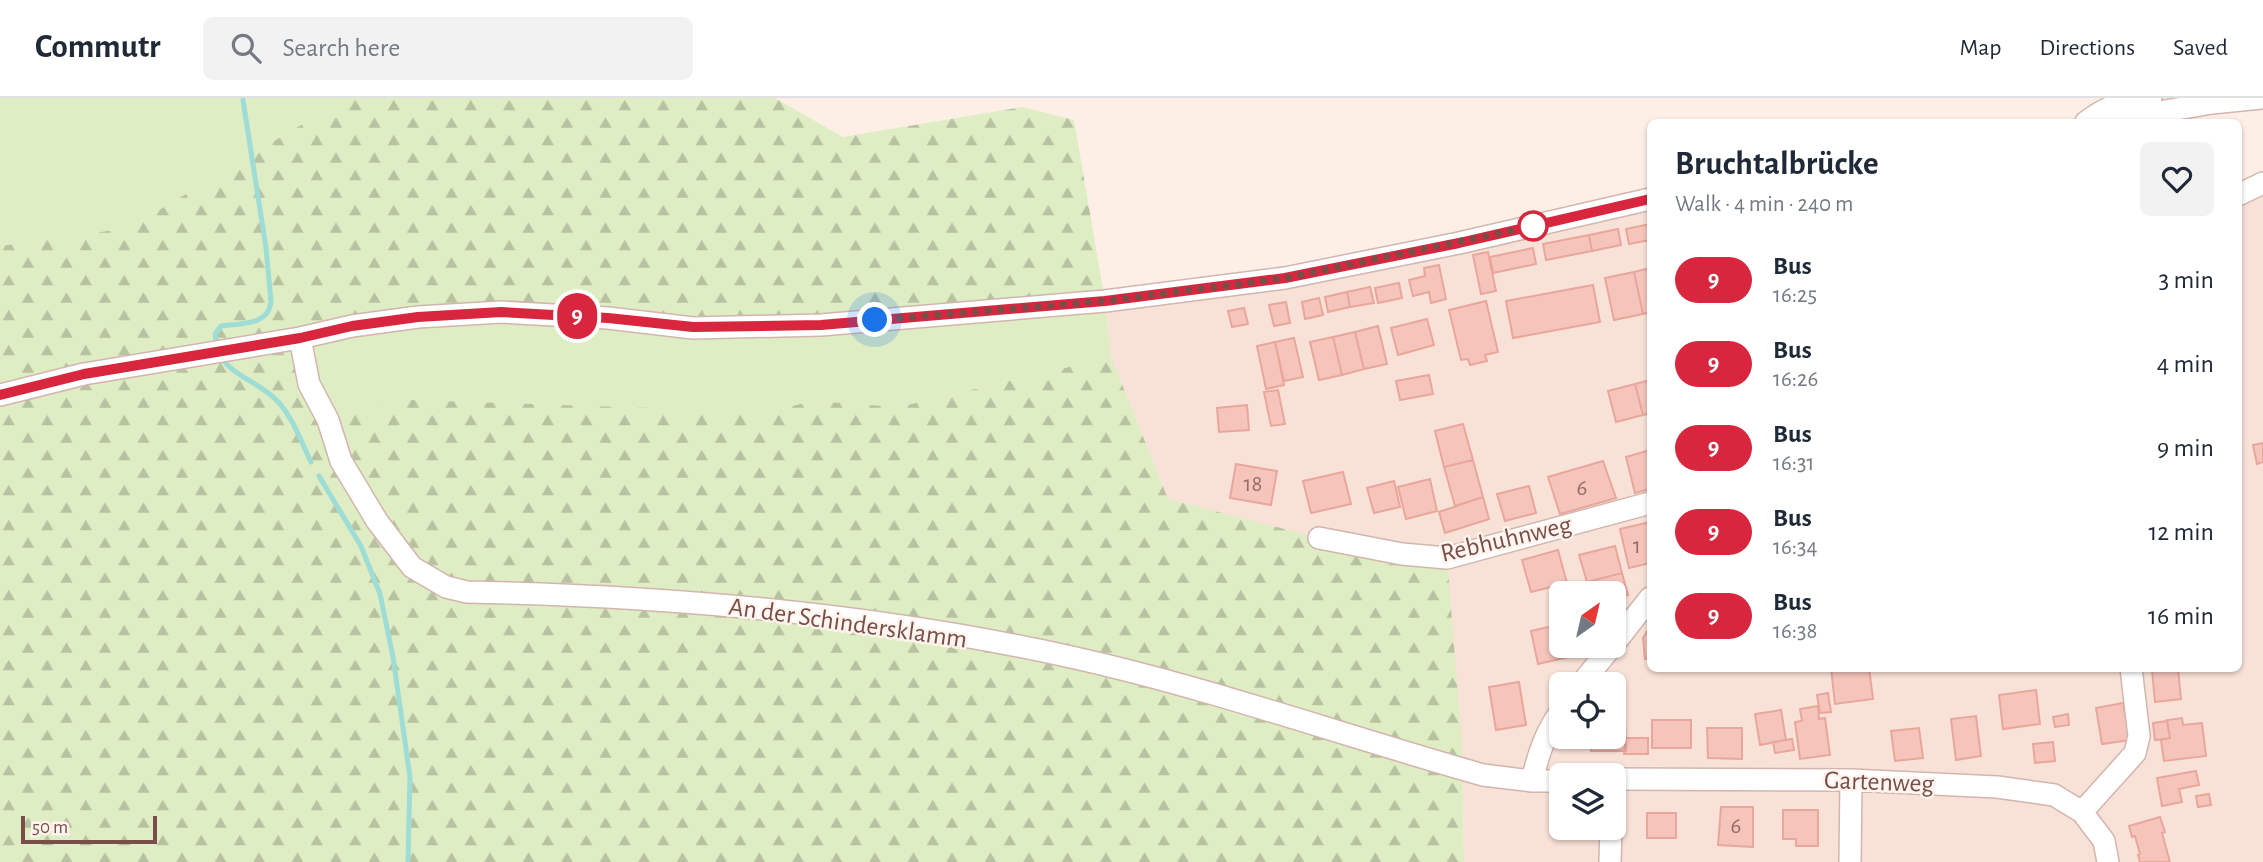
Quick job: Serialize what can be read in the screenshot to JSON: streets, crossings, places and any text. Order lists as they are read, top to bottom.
{
  "streets": {
    "street": ["Rebhuhnweg", "An der Schindersklamm", "Gartenweg"]
  },
  "lines": ["bus line 9"],
  "house_numbers": [
    "18",
    "6",
    "1",
    "6"
  ],
  "scale_bar": "50 m",
  "north": "top right",
  "page": {
    "header": "Commutr",
    "search": "Search here",
    "nav": ["Map", "Directions", "Saved"],
    "on_map": "9",
    "heading": ["Bruchtalbrücke", "Walk · 4 min · 240 m"],
    "list": [
      {
        "mark": "9",
        "name": "Bus",
        "note": "16:25",
        "value": "3 min"
      },
      {
        "mark": "9",
        "name": "Bus",
        "note": "16:26",
        "value": "4 min"
      },
      {
        "mark": "9",
        "name": "Bus",
        "note": "16:31",
        "value": "9 min"
      },
      {
        "mark": "9",
        "name": "Bus",
        "note": "16:34",
        "value": "12 min"
      },
      {
        "mark": "9",
        "name": "Bus",
        "note": "16:38",
        "value": "16 min"
      }
    ],
    "scale": "50 m"
  }
}
